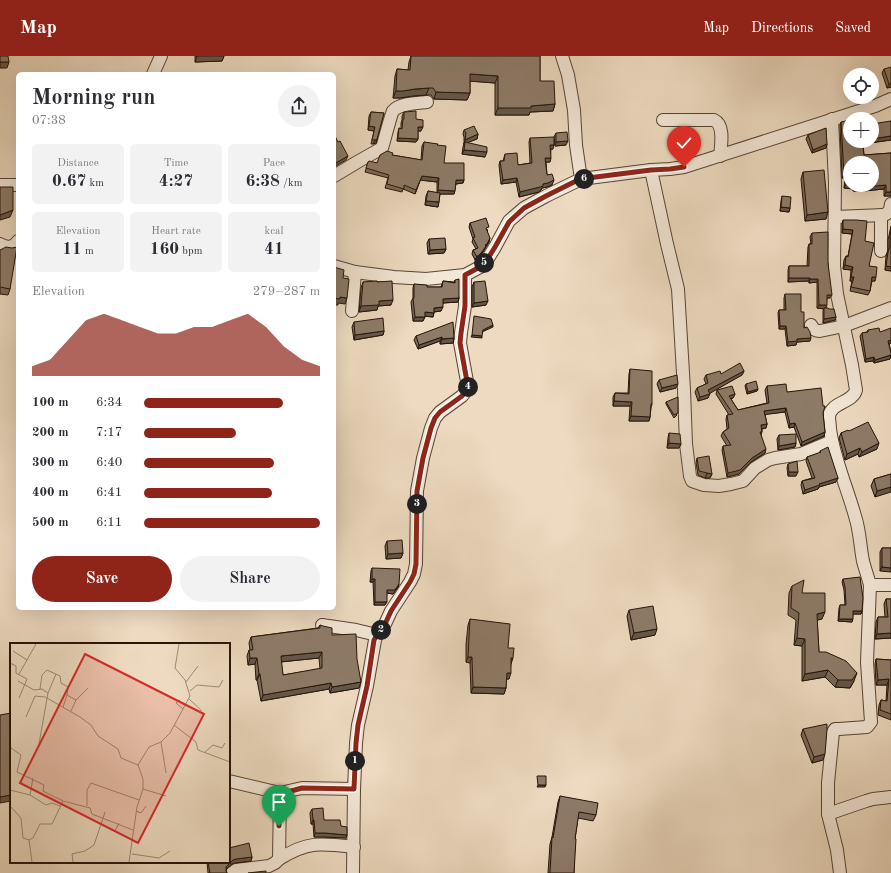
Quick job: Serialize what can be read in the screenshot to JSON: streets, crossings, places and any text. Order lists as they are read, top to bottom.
{
  "page": {
    "header": "Map",
    "nav": ["Map", "Directions", "Saved"],
    "map_buttons": ["+", "−"],
    "heading": ["Morning run", "07:38"],
    "stats": [
      ["Distance", "0.67 km"],
      ["Time", "4:27"],
      ["Pace", "6:38 /km"],
      ["Elevation", "11 m"],
      ["Heart rate", "160 bpm"],
      ["kcal", "41"]
    ],
    "pins": [
      "6",
      "5",
      "4",
      "3",
      "2",
      "1"
    ],
    "chart": ["Elevation", "279–287 m"],
    "list": [
      {
        "name": "100 m",
        "note": "6:34"
      },
      {
        "name": "200 m",
        "note": "7:17"
      },
      {
        "name": "300 m",
        "note": "6:40"
      },
      {
        "name": "400 m",
        "note": "6:41"
      },
      {
        "name": "500 m",
        "note": "6:11"
      }
    ],
    "buttons": ["Save", "Share"]
  }
}
